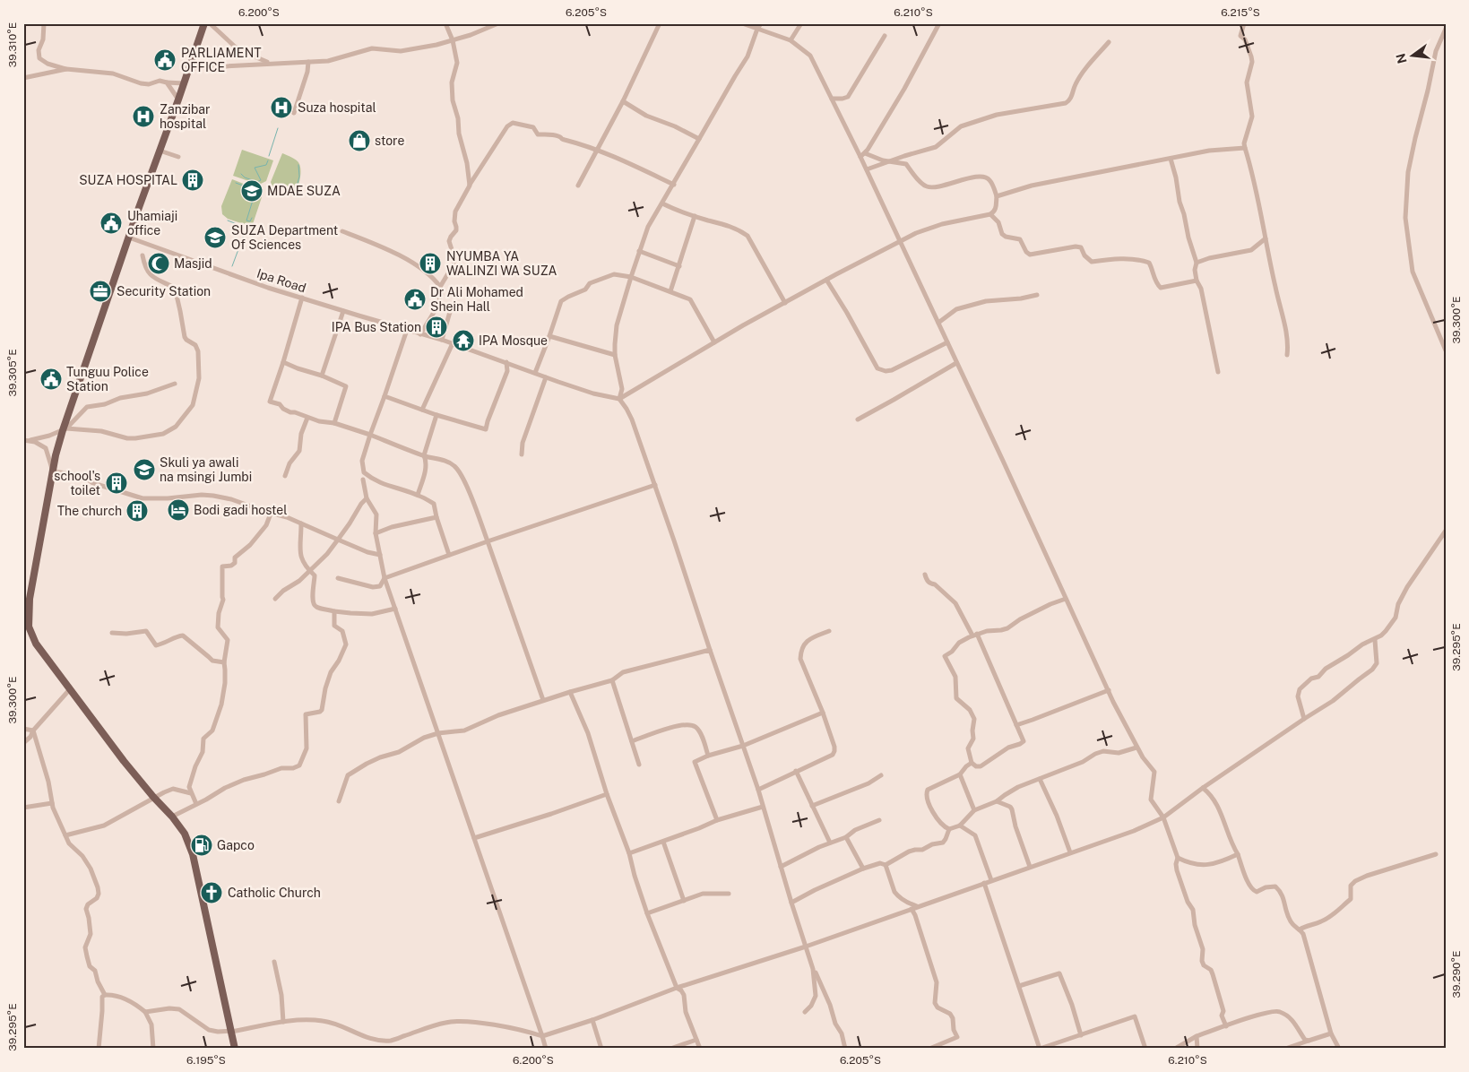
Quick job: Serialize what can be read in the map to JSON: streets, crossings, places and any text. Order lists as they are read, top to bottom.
{
  "streets": {
    "street": ["Ipa Road"]
  },
  "places": {
    "public building": [
      "PARLIAMENT OFFICE",
      "Uhamiaji office",
      "Dr Ali Mohamed Shein Hall",
      "Tunguu Police Station"
    ],
    "hospital": ["Suza hospital", "Zanzibar hospital"],
    "shop": ["store"],
    "building": [
      "SUZA HOSPITAL",
      "NYUMBA YA WALINZI WA SUZA",
      "IPA Bus Station",
      "school's toilet",
      "The church"
    ],
    "school or university": ["MDAE SUZA", "SUZA Department Of Sciences", "Skuli ya awali na msingi Jumbi"],
    "mosque": ["Masjid"],
    "office": ["Security Station"],
    "temple": ["IPA Mosque"],
    "hotel": ["Bodi gadi hostel"],
    "fuel station": ["Gapco"],
    "church": ["Catholic Church"]
  },
  "north": "left",
  "coordinates": [
    "6.200°S",
    "6.205°S",
    "6.210°S",
    "6.215°S",
    "39.310°E",
    "39.300°E",
    "39.305°E",
    "39.295°E",
    "39.290°E",
    "6.195°S"
  ]
}
